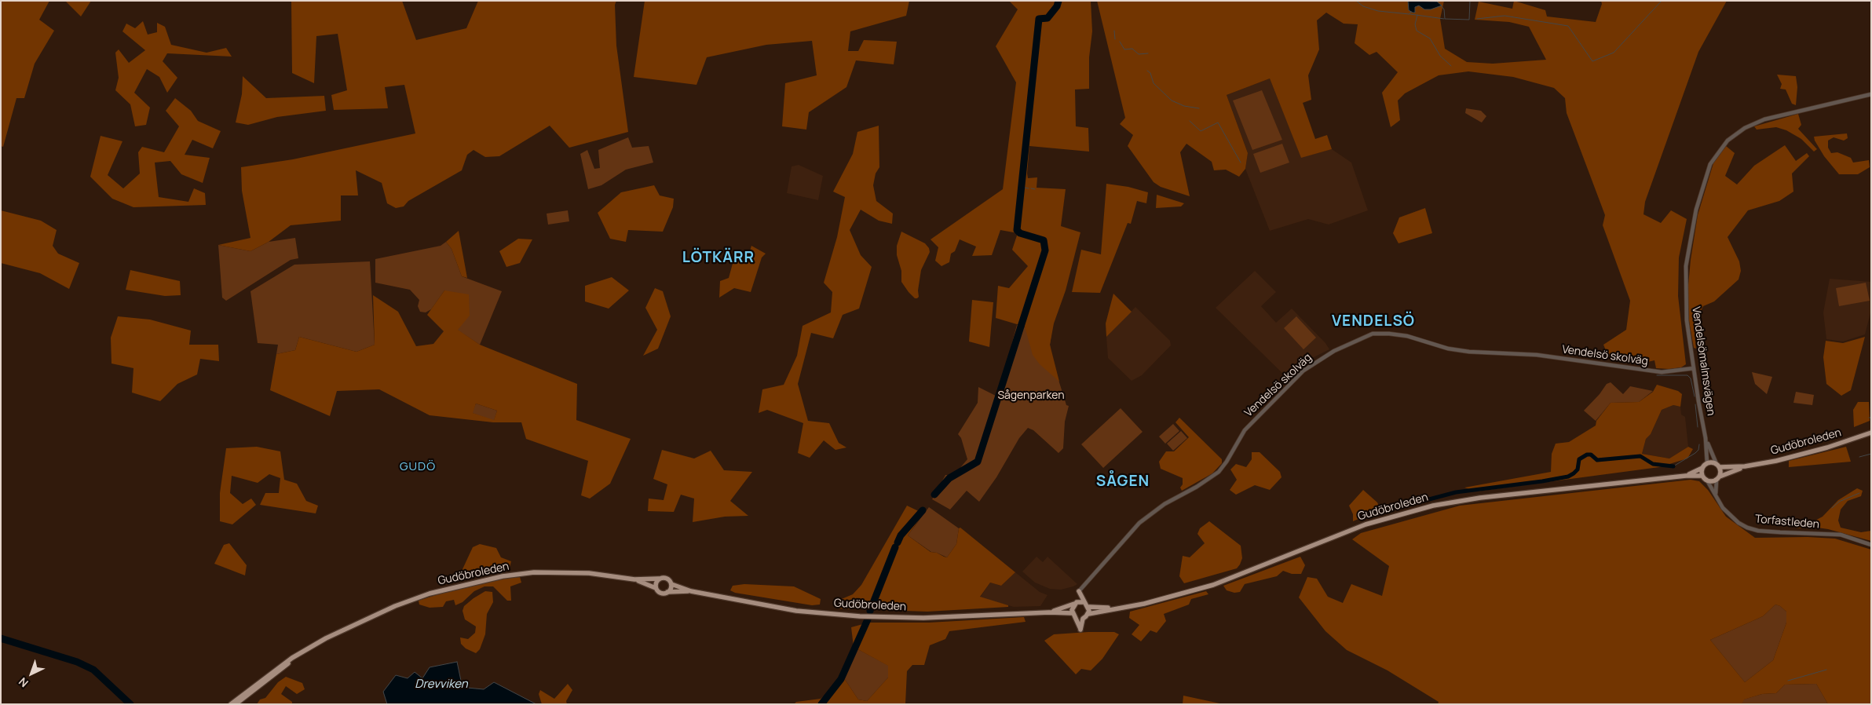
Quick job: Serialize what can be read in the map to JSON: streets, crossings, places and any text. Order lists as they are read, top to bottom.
{
  "streets": {
    "main road": ["Gudöbroleden"],
    "street": ["Vendelsö skolväg", "Vendelsömalmsvägen", "Torfastleden"]
  },
  "crossings": [
    ["Vendelsö skolväg", "Vendelsömalmsvägen"],
    ["Vendelsömalmsvägen", "Gudöbroleden"],
    ["Vendelsömalmsvägen", "Torfastleden"],
    ["Gudöbroleden", "Torfastleden"]
  ],
  "districts": [
    "LÖTKÄRR",
    "VENDELSÖ",
    "GUDÖ",
    "SÅGEN"
  ],
  "water": ["Drevviken"],
  "parks": ["Sågenparken"],
  "north": "bottom left"
}
